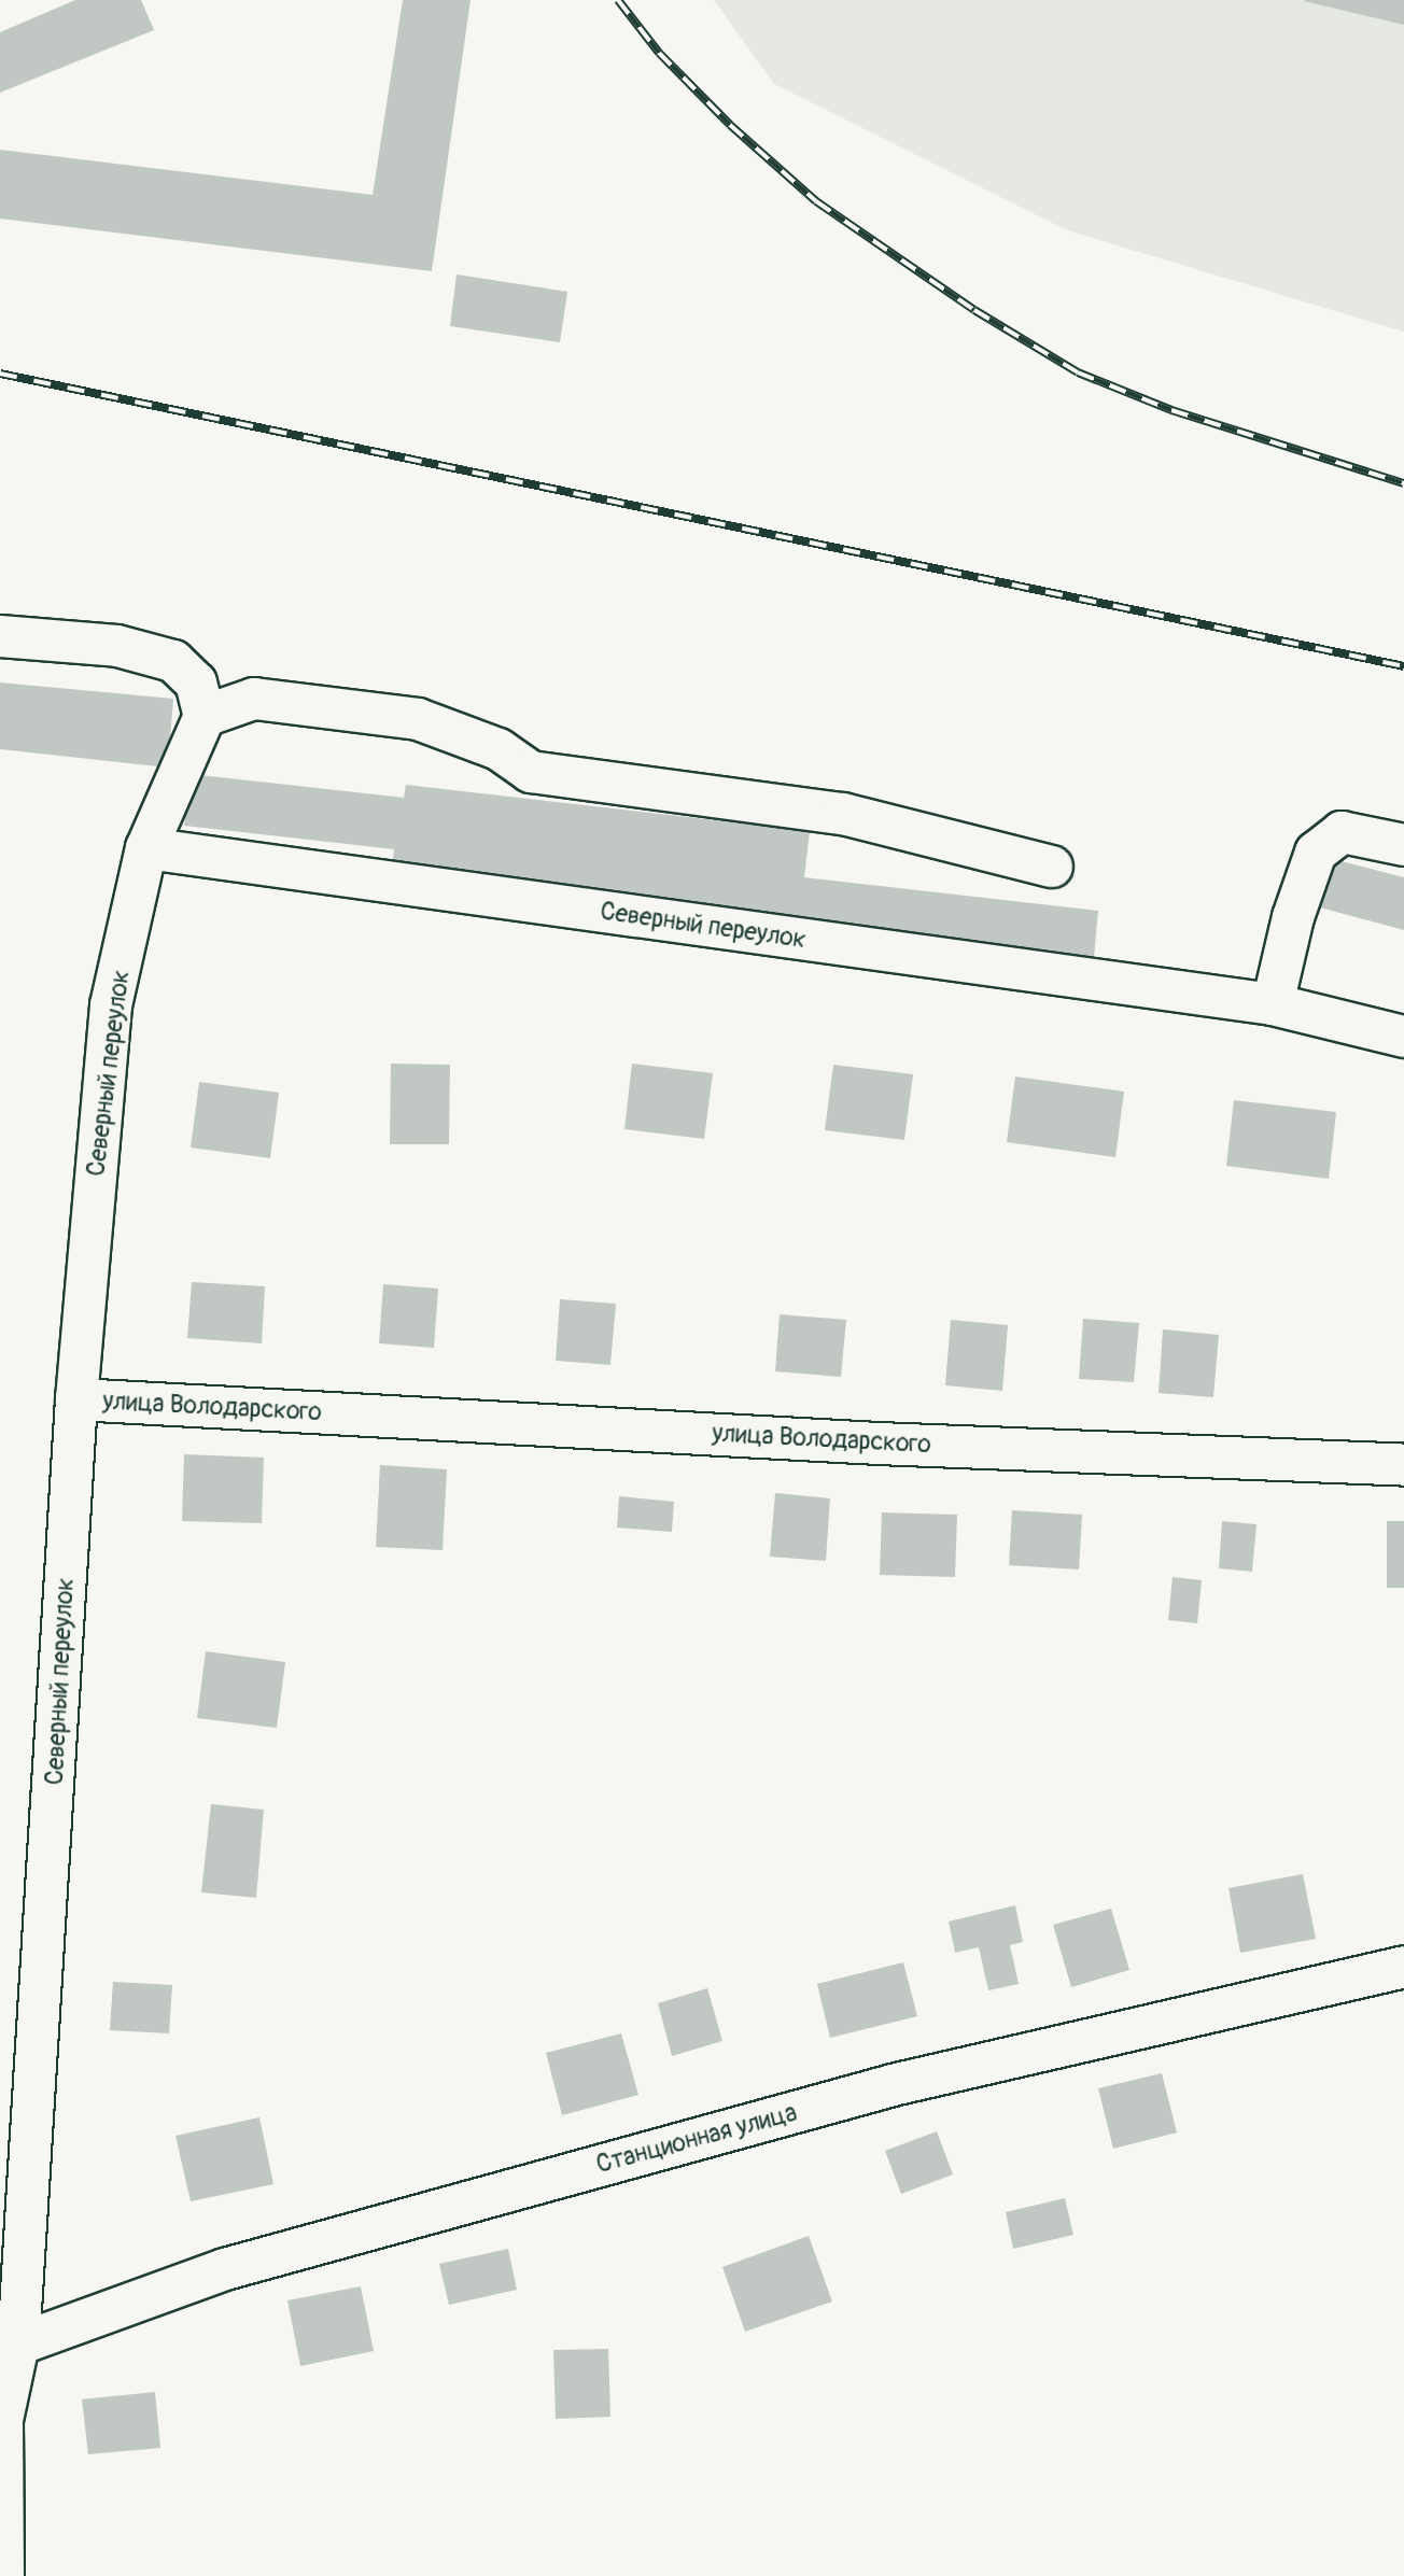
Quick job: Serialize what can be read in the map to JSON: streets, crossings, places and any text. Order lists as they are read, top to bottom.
{
  "streets": {
    "street": ["Северный переулок", "улица Володарского", "Станционная улица"]
  },
  "crossings": [
    ["Северный переулок", "улица Володарского"],
    ["Северный переулок", "Станционная улица"]
  ]
}
